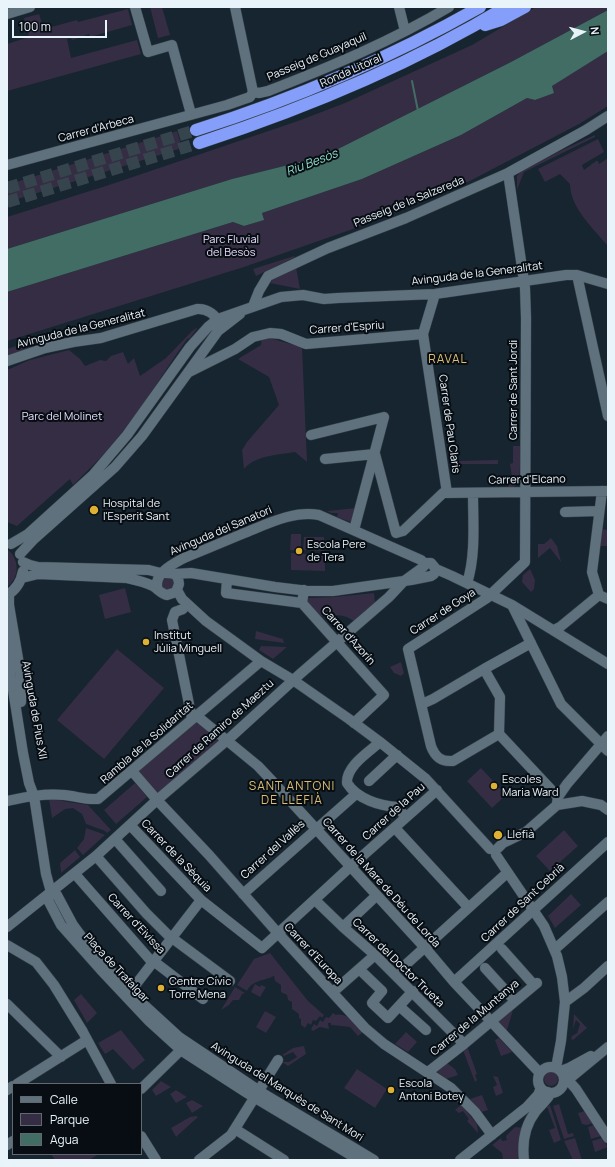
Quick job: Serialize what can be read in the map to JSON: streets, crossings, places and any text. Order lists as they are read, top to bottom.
{
  "streets": {
    "highway": ["Ronda Litoral"],
    "street": [
      "Passeig de Guayaquil",
      "Carrer d'Arbeca",
      "Passeig de la Salzereda",
      "Avinguda de la Generalitat",
      "Carrer d'Espriu",
      "Carrer de Sant Jordi",
      "Carrer de Pau Claris",
      "Carrer d'Elcano",
      "Avinguda del Sanatori",
      "Carrer de Goya",
      "Carrer d'Azorín",
      "Avinguda de Pius XII",
      "Carrer de Ramiro de Maeztu",
      "Rambla de la Solidaritat",
      "Carrer de la Pau",
      "Carrer del Vallès",
      "Carrer de la Sèquia",
      "Carrer de la Mare de Déu de Lorda",
      "Carrer de Sant Cebrià",
      "Carrer d'Eivissa",
      "Carrer d'Europa",
      "Carrer del Doctor Trueta",
      "Plaça de Trafalgar",
      "Carrer de la Muntanya",
      "Avinguda del Marquès de Sant Mori"
    ]
  },
  "crossings": [
    ["Passeig de Guayaquil", "Carrer d'Arbeca"],
    ["Passeig de la Salzereda", "Avinguda de la Generalitat"],
    ["Passeig de la Salzereda", "Carrer de Sant Jordi"],
    ["Avinguda de la Generalitat", "Carrer de Sant Jordi"],
    ["Avinguda de la Generalitat", "Carrer de Pau Claris"],
    ["Carrer d'Espriu", "Carrer de Pau Claris"],
    ["Carrer de Sant Jordi", "Carrer d'Elcano"],
    ["Carrer de Sant Jordi", "Carrer de Goya"],
    ["Carrer de Pau Claris", "Carrer d'Elcano"],
    ["Carrer d'Azorín", "Carrer de Ramiro de Maeztu"],
    ["Avinguda de Pius XII", "Carrer de Ramiro de Maeztu"],
    ["Avinguda de Pius XII", "Rambla de la Solidaritat"],
    ["Avinguda de Pius XII", "Plaça de Trafalgar"],
    ["Carrer de Ramiro de Maeztu", "Carrer de la Sèquia"],
    ["Carrer de Ramiro de Maeztu", "Carrer de la Mare de Déu de Lorda"],
    ["Carrer de Ramiro de Maeztu", "Carrer d'Eivissa"],
    ["Carrer de Ramiro de Maeztu", "Carrer d'Europa"],
    ["Carrer de Ramiro de Maeztu", "Plaça de Trafalgar"],
    ["Rambla de la Solidaritat", "Carrer de la Mare de Déu de Lorda"],
    ["Rambla de la Solidaritat", "Carrer d'Europa"],
    ["Carrer de la Pau", "Carrer de la Sèquia"],
    ["Carrer de la Pau", "Carrer de la Mare de Déu de Lorda"],
    ["Carrer de la Pau", "Carrer d'Europa"],
    ["Carrer de la Pau", "Carrer del Doctor Trueta"],
    ["Carrer del Vallès", "Carrer de la Mare de Déu de Lorda"],
    ["Carrer del Vallès", "Carrer d'Europa"],
    ["Carrer de la Mare de Déu de Lorda", "Carrer de Sant Cebrià"],
    ["Carrer de la Mare de Déu de Lorda", "Carrer de la Muntanya"],
    ["Carrer d'Europa", "Carrer de la Muntanya"],
    ["Carrer del Doctor Trueta", "Carrer de la Muntanya"],
    ["Plaça de Trafalgar", "Avinguda del Marquès de Sant Mori"]
  ],
  "districts": ["RAVAL", "SANT ANTONI DE LLEFIÀ"],
  "water": ["Riu Besòs"],
  "parks": ["Parc Fluvial del Besòs", "Parc del Molinet"],
  "places": [
    "Hospital de l'Esperit Sant",
    "Escola Pere de Tera",
    "Institut Júlia Minguell",
    "Escoles Maria Ward",
    "Llefià",
    "Centre Cívic Torre Mena",
    "Escola Antoni Botey"
  ],
  "legend": ["Calle", "Parque", "Agua"],
  "scale_bar": "100 m",
  "north": "right"
}
